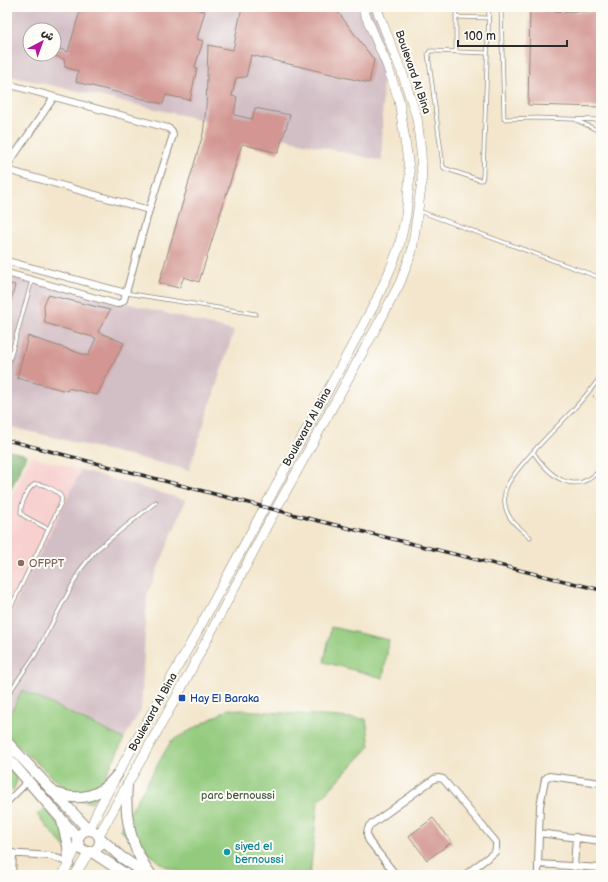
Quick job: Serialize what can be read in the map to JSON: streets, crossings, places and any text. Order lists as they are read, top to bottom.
{
  "streets": {
    "main road": ["Boulevard Al Bina"]
  },
  "parks": ["parc bernoussi"],
  "places": {
    "other": ["OFPPT", "siyed el bernoussi"],
    "transit": ["Hay El Baraka"]
  },
  "scale_bar": "100 m",
  "north": "top right"
}
